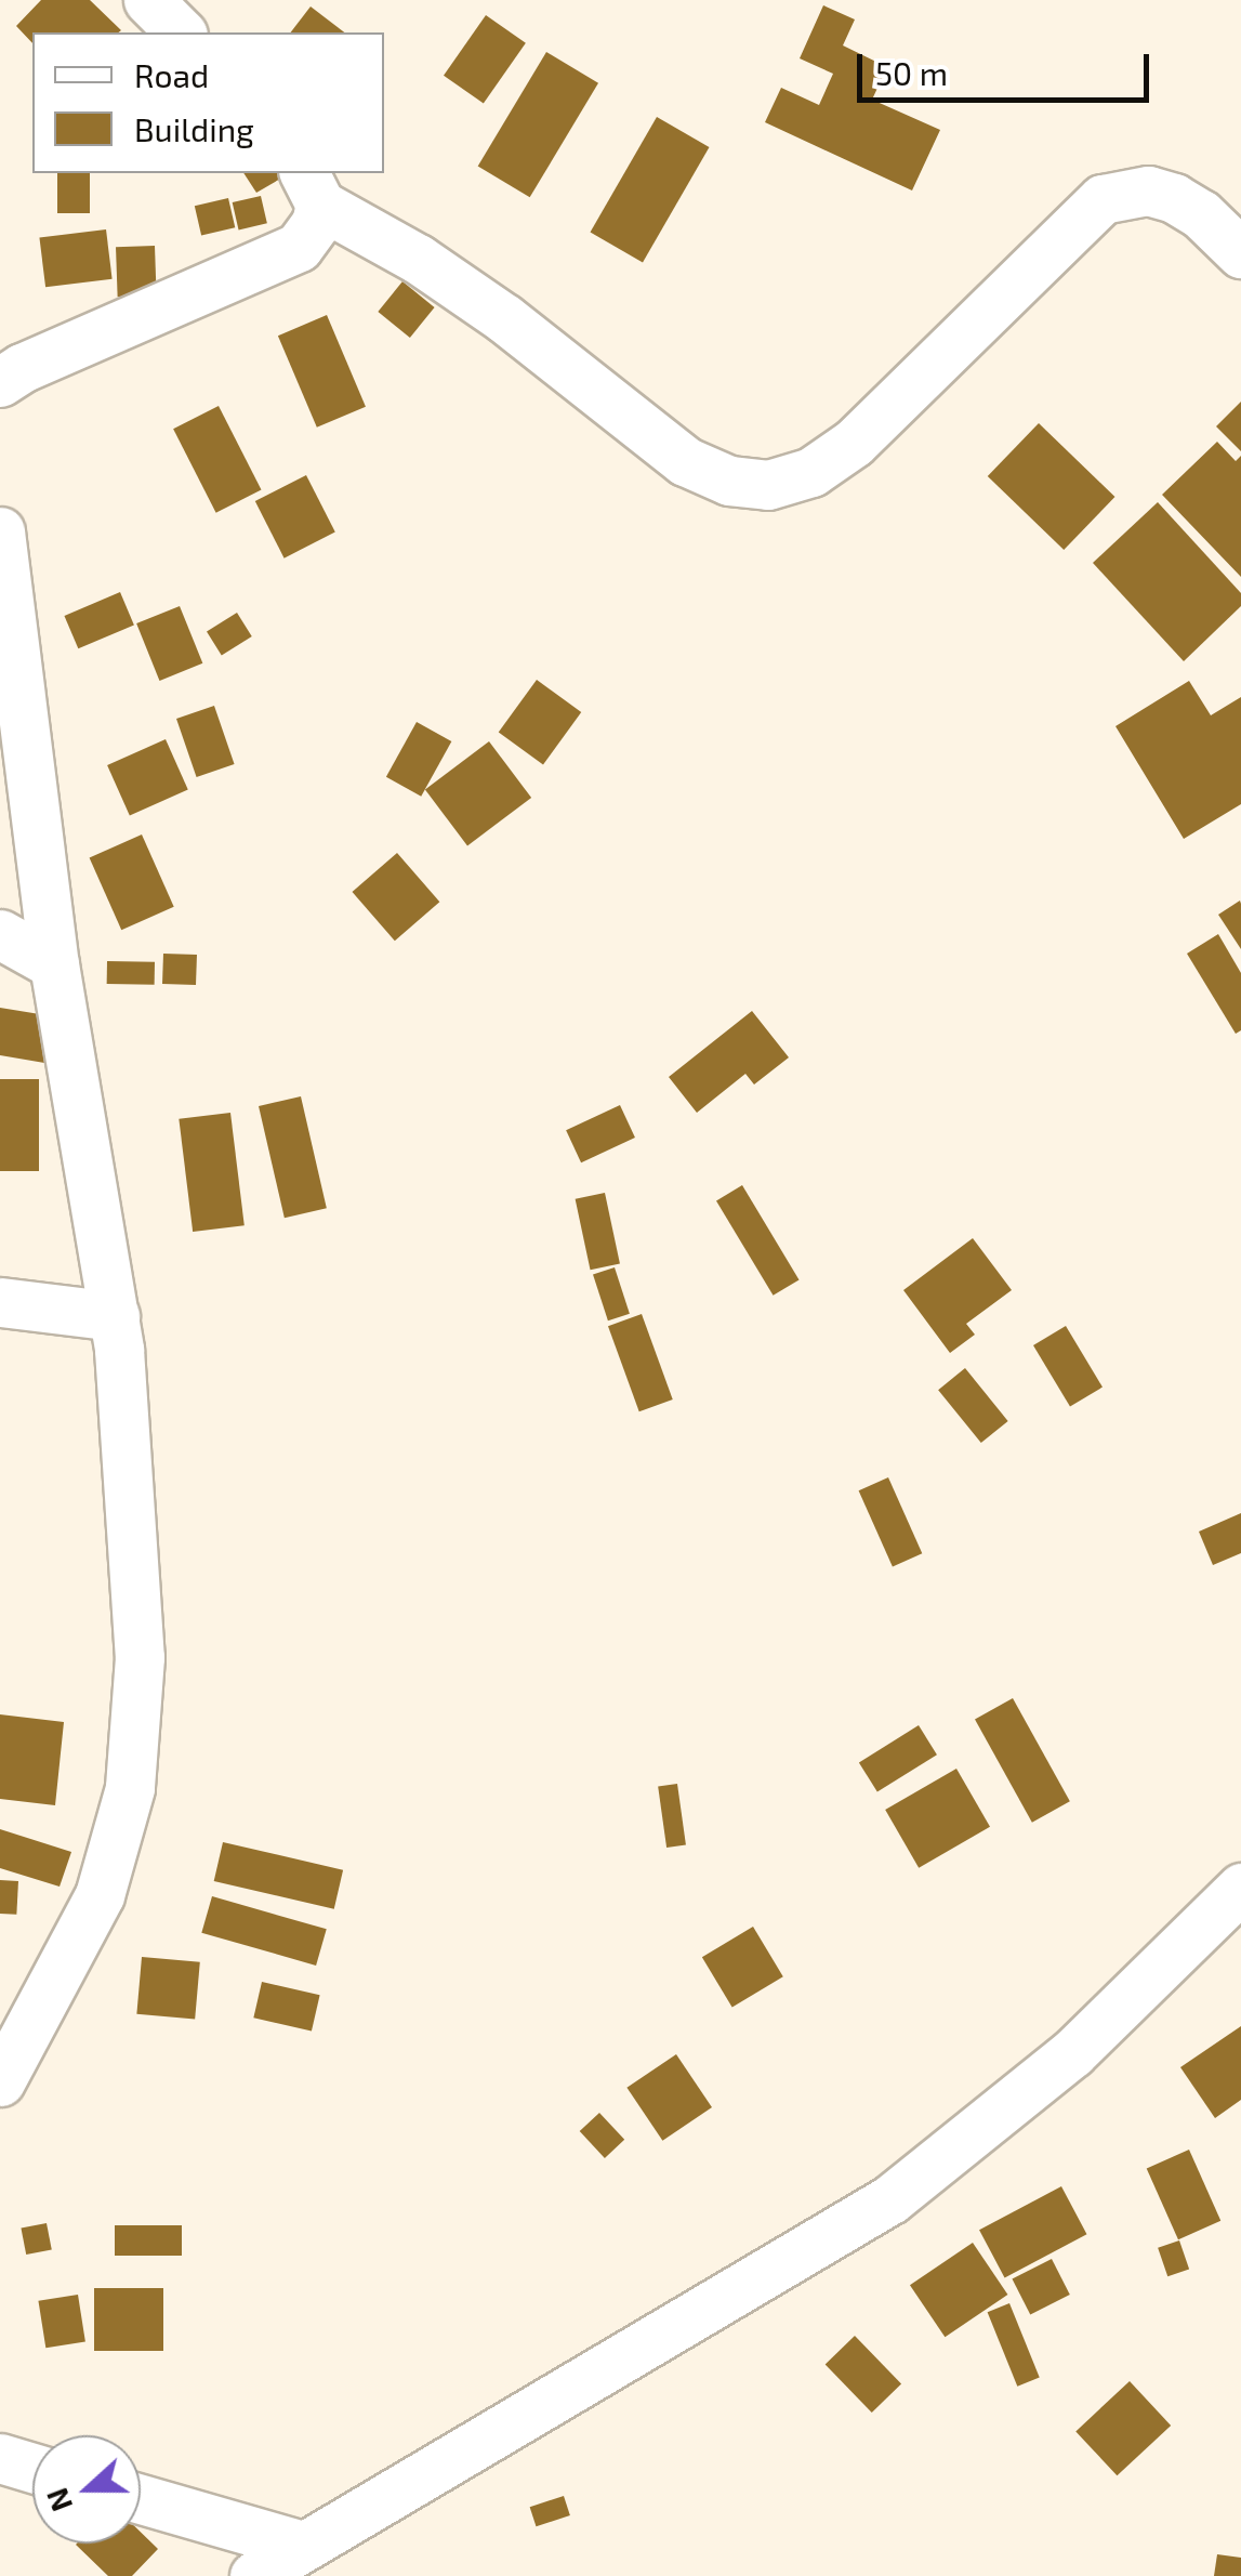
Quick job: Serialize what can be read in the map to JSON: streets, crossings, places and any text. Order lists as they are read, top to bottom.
{
  "legend": ["Road", "Building"],
  "scale_bar": "50 m",
  "north": "left"
}
